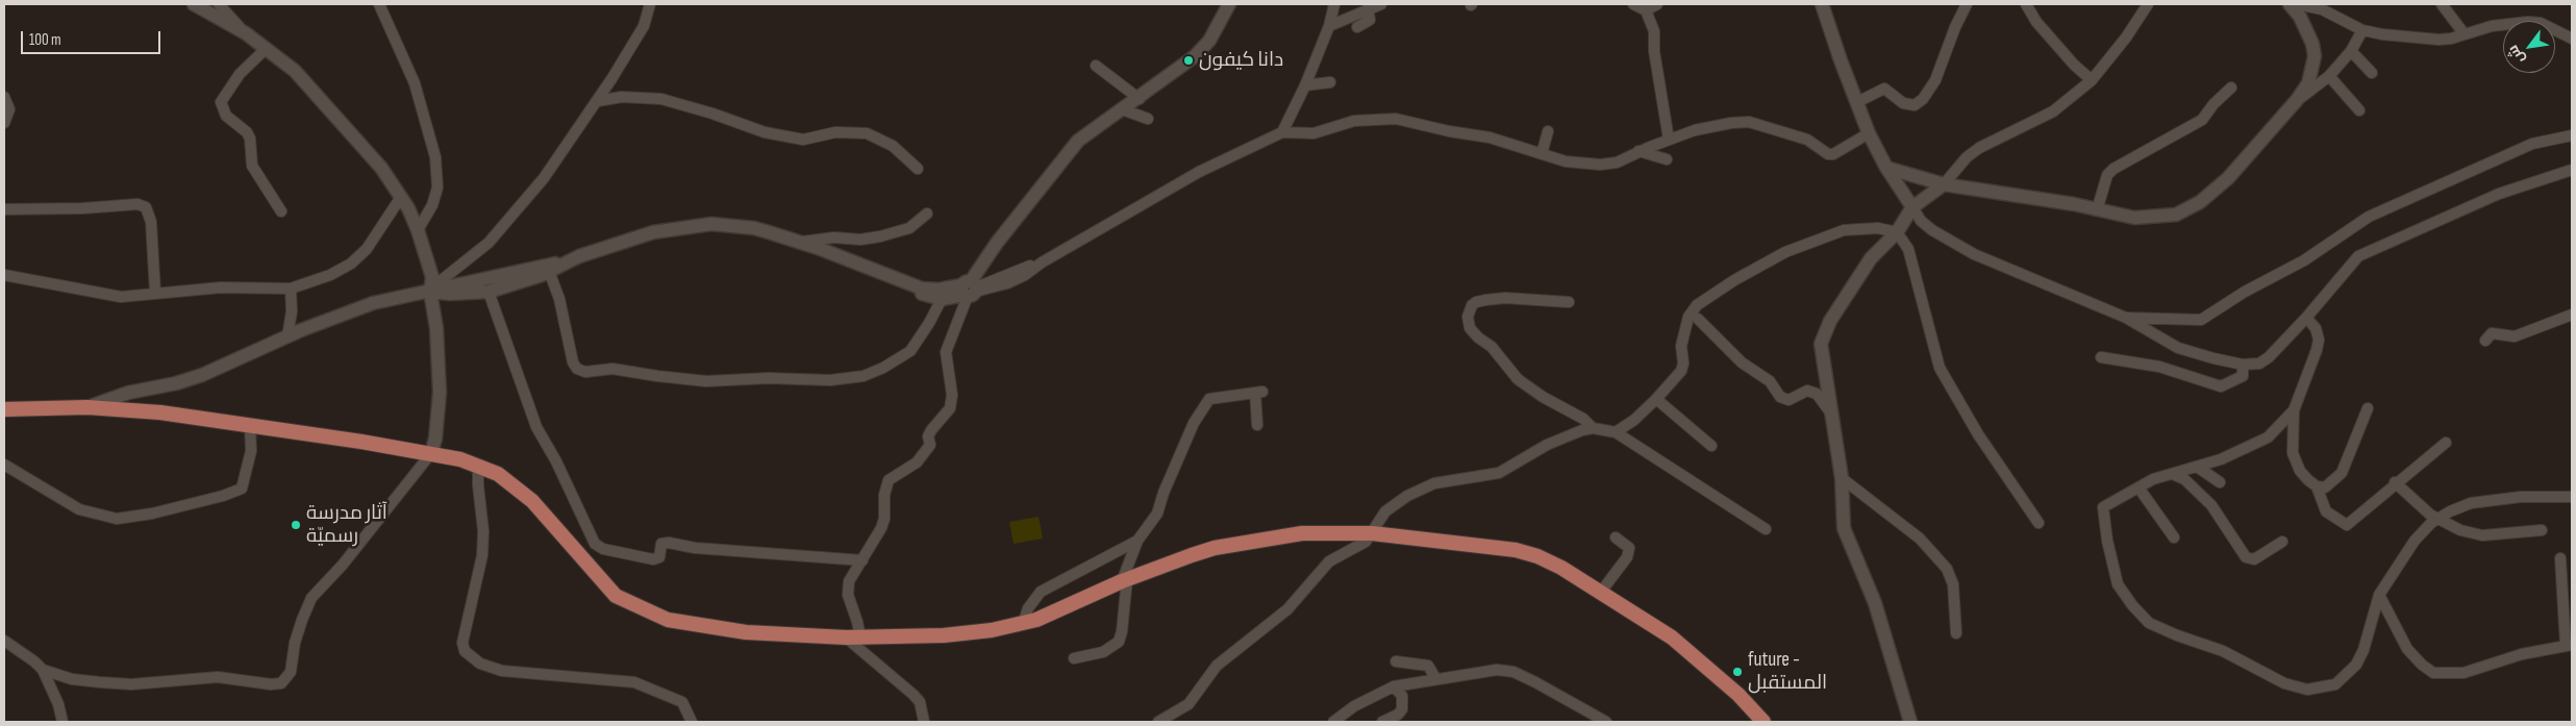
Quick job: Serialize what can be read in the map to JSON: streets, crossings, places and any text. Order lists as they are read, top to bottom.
{
  "places": ["دانا كيفون", "آثار مدرسة رسميّة", "future - المستقبل"],
  "scale_bar": "100 m",
  "north": "bottom left"
}
